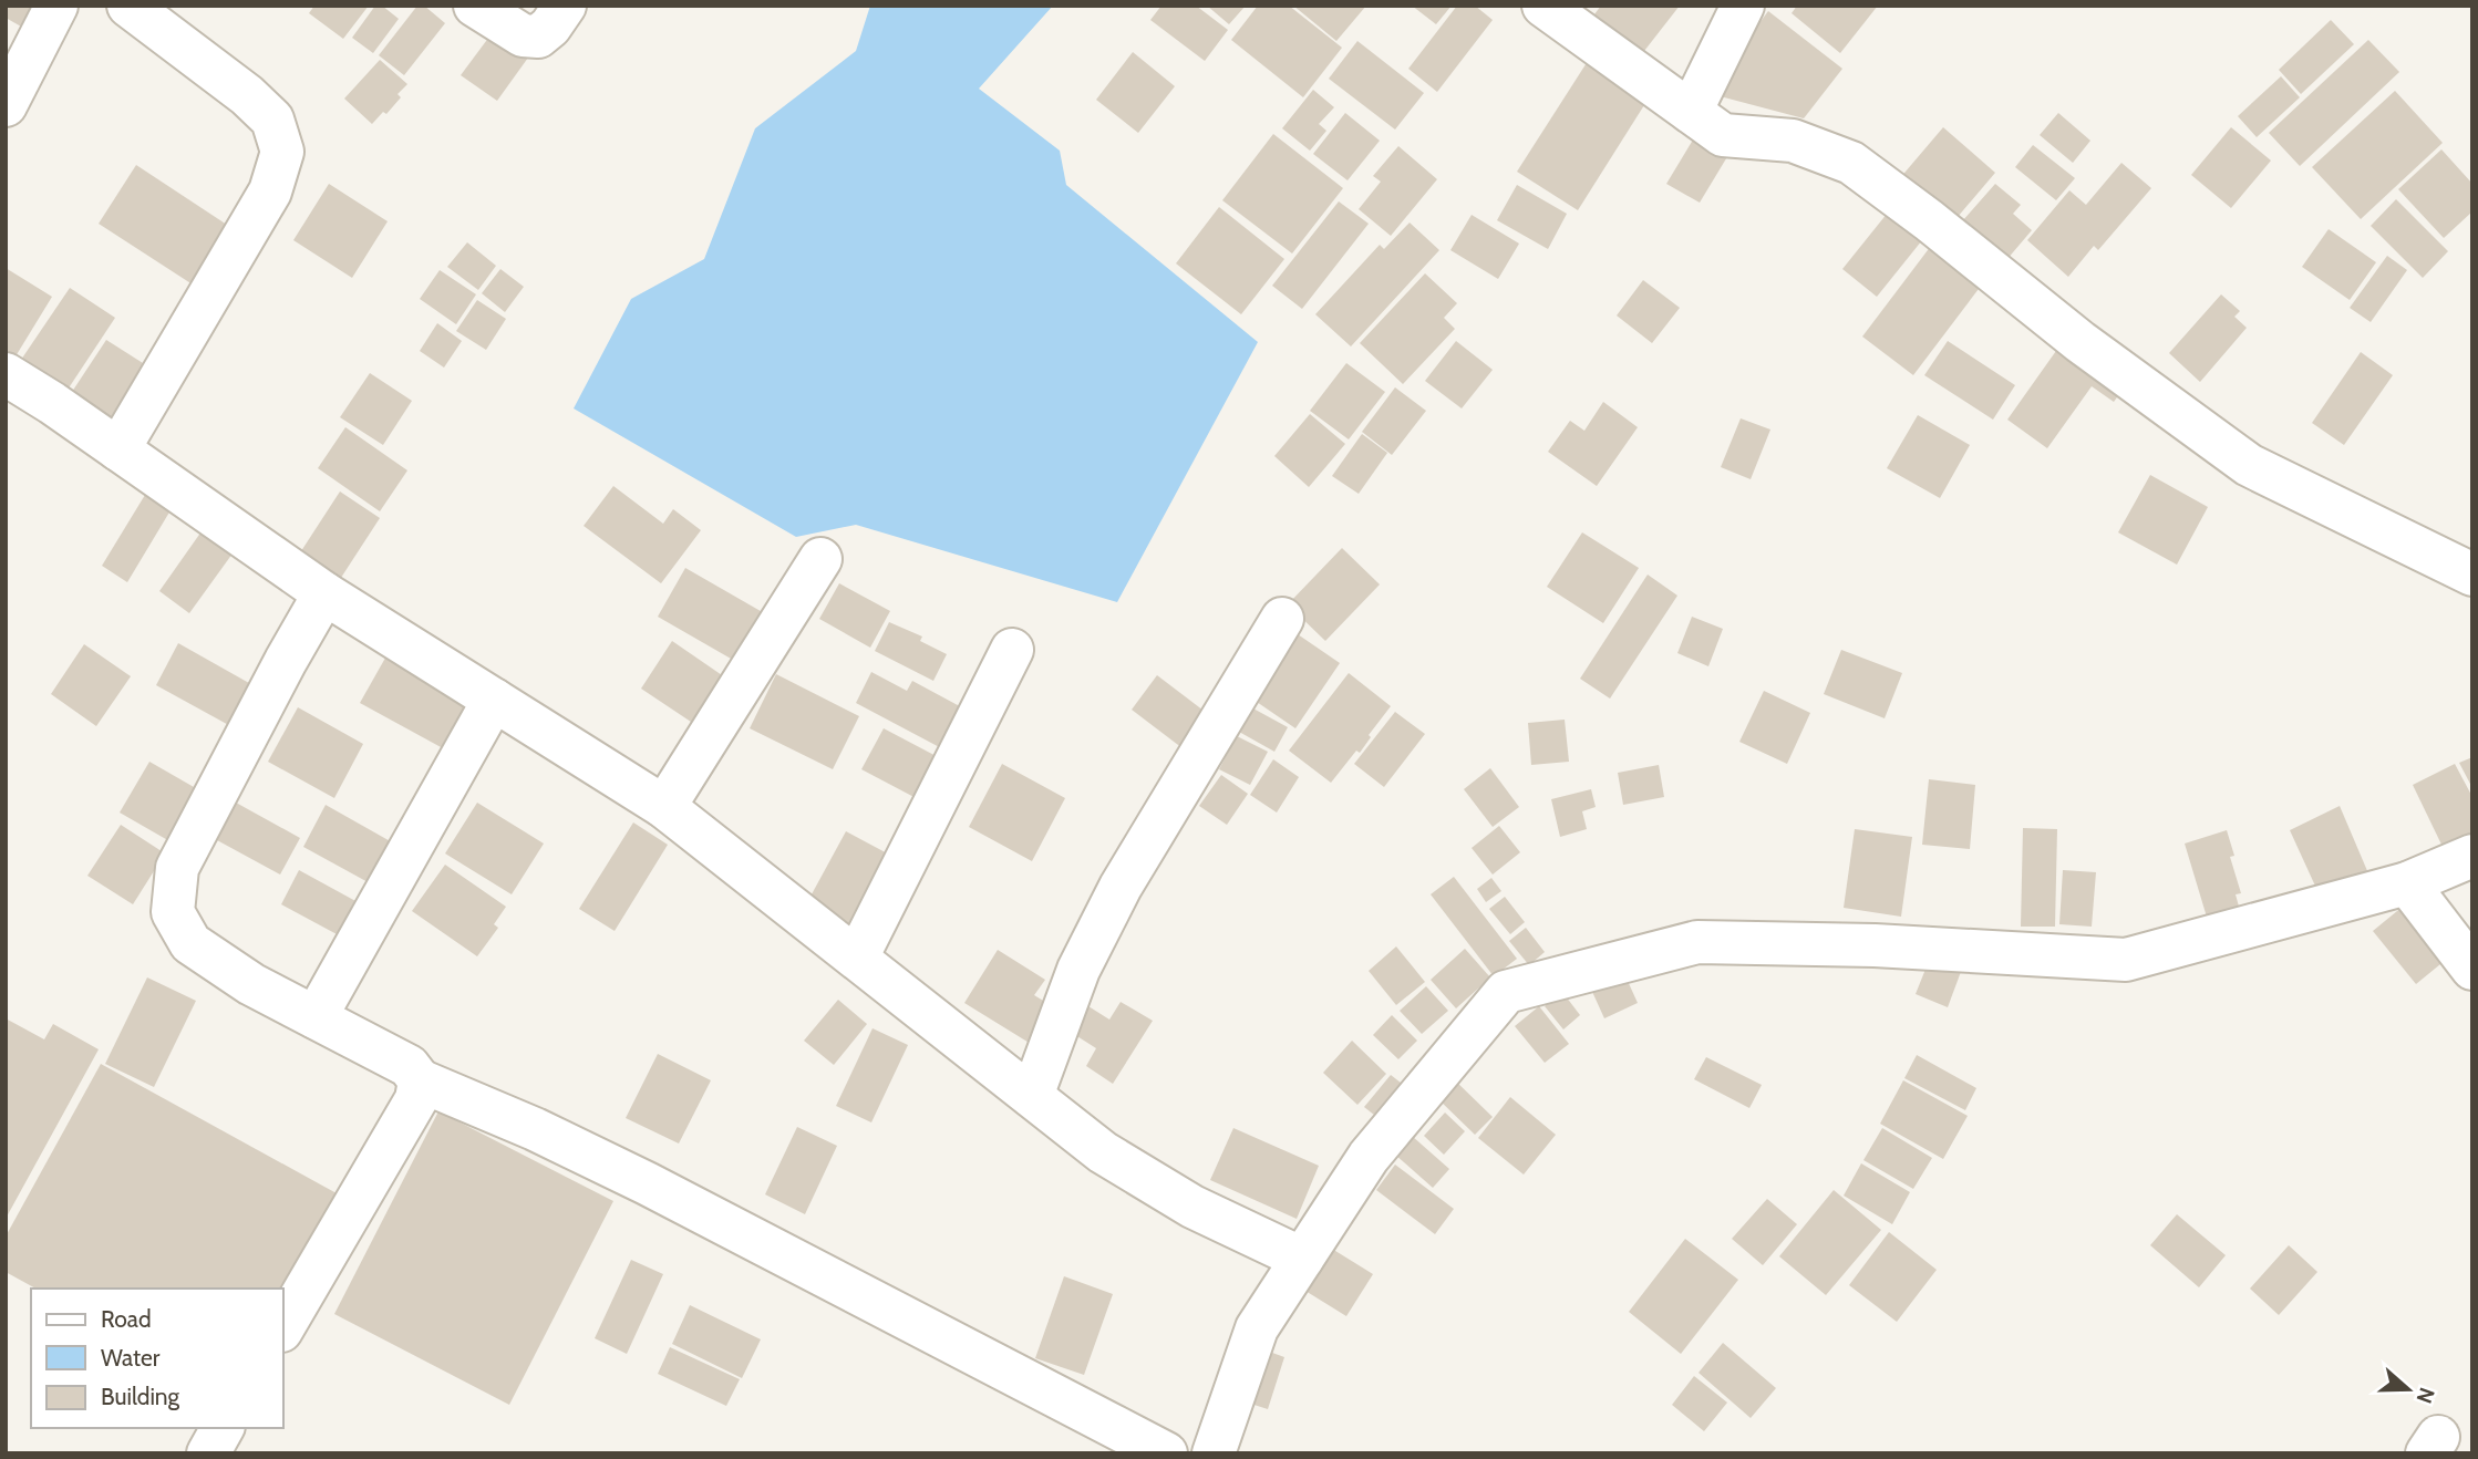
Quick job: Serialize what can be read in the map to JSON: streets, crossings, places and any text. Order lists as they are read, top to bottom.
{
  "legend": ["Road", "Water", "Building"],
  "north": "right"
}
